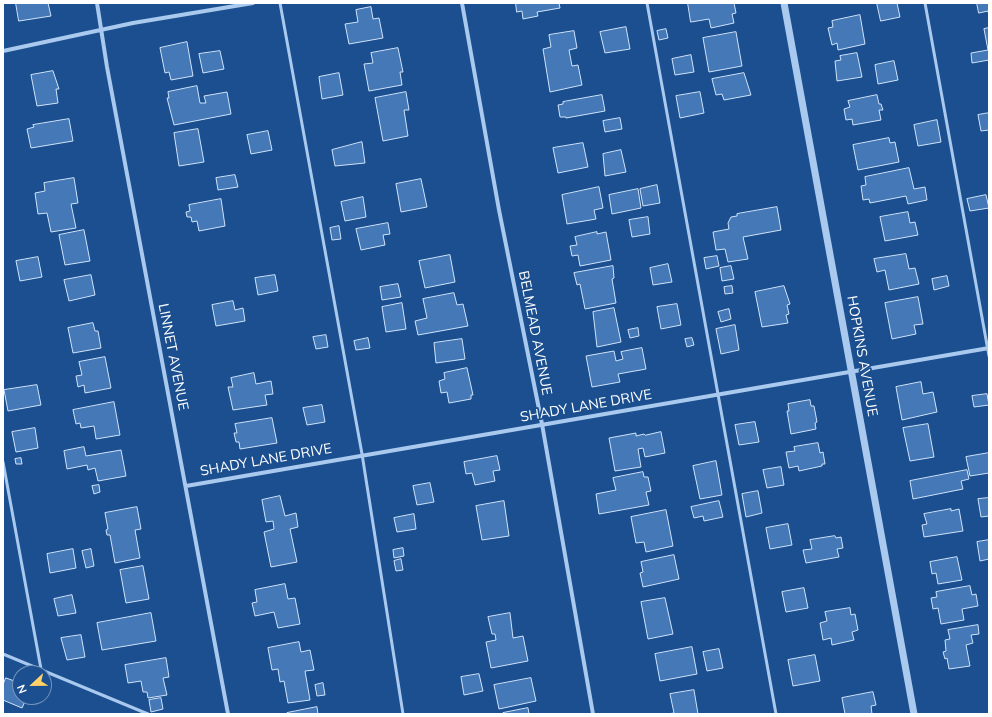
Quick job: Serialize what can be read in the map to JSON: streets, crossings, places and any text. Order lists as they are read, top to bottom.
{
  "streets": {
    "street": [
      "BELMEAD AVENUE",
      "HOPKINS AVENUE",
      "LINNET AVENUE",
      "SHADY LANE DRIVE"
    ]
  },
  "crossings": [
    ["BELMEAD AVENUE", "SHADY LANE DRIVE"],
    ["HOPKINS AVENUE", "SHADY LANE DRIVE"],
    ["LINNET AVENUE", "SHADY LANE DRIVE"]
  ],
  "north": "left"
}
